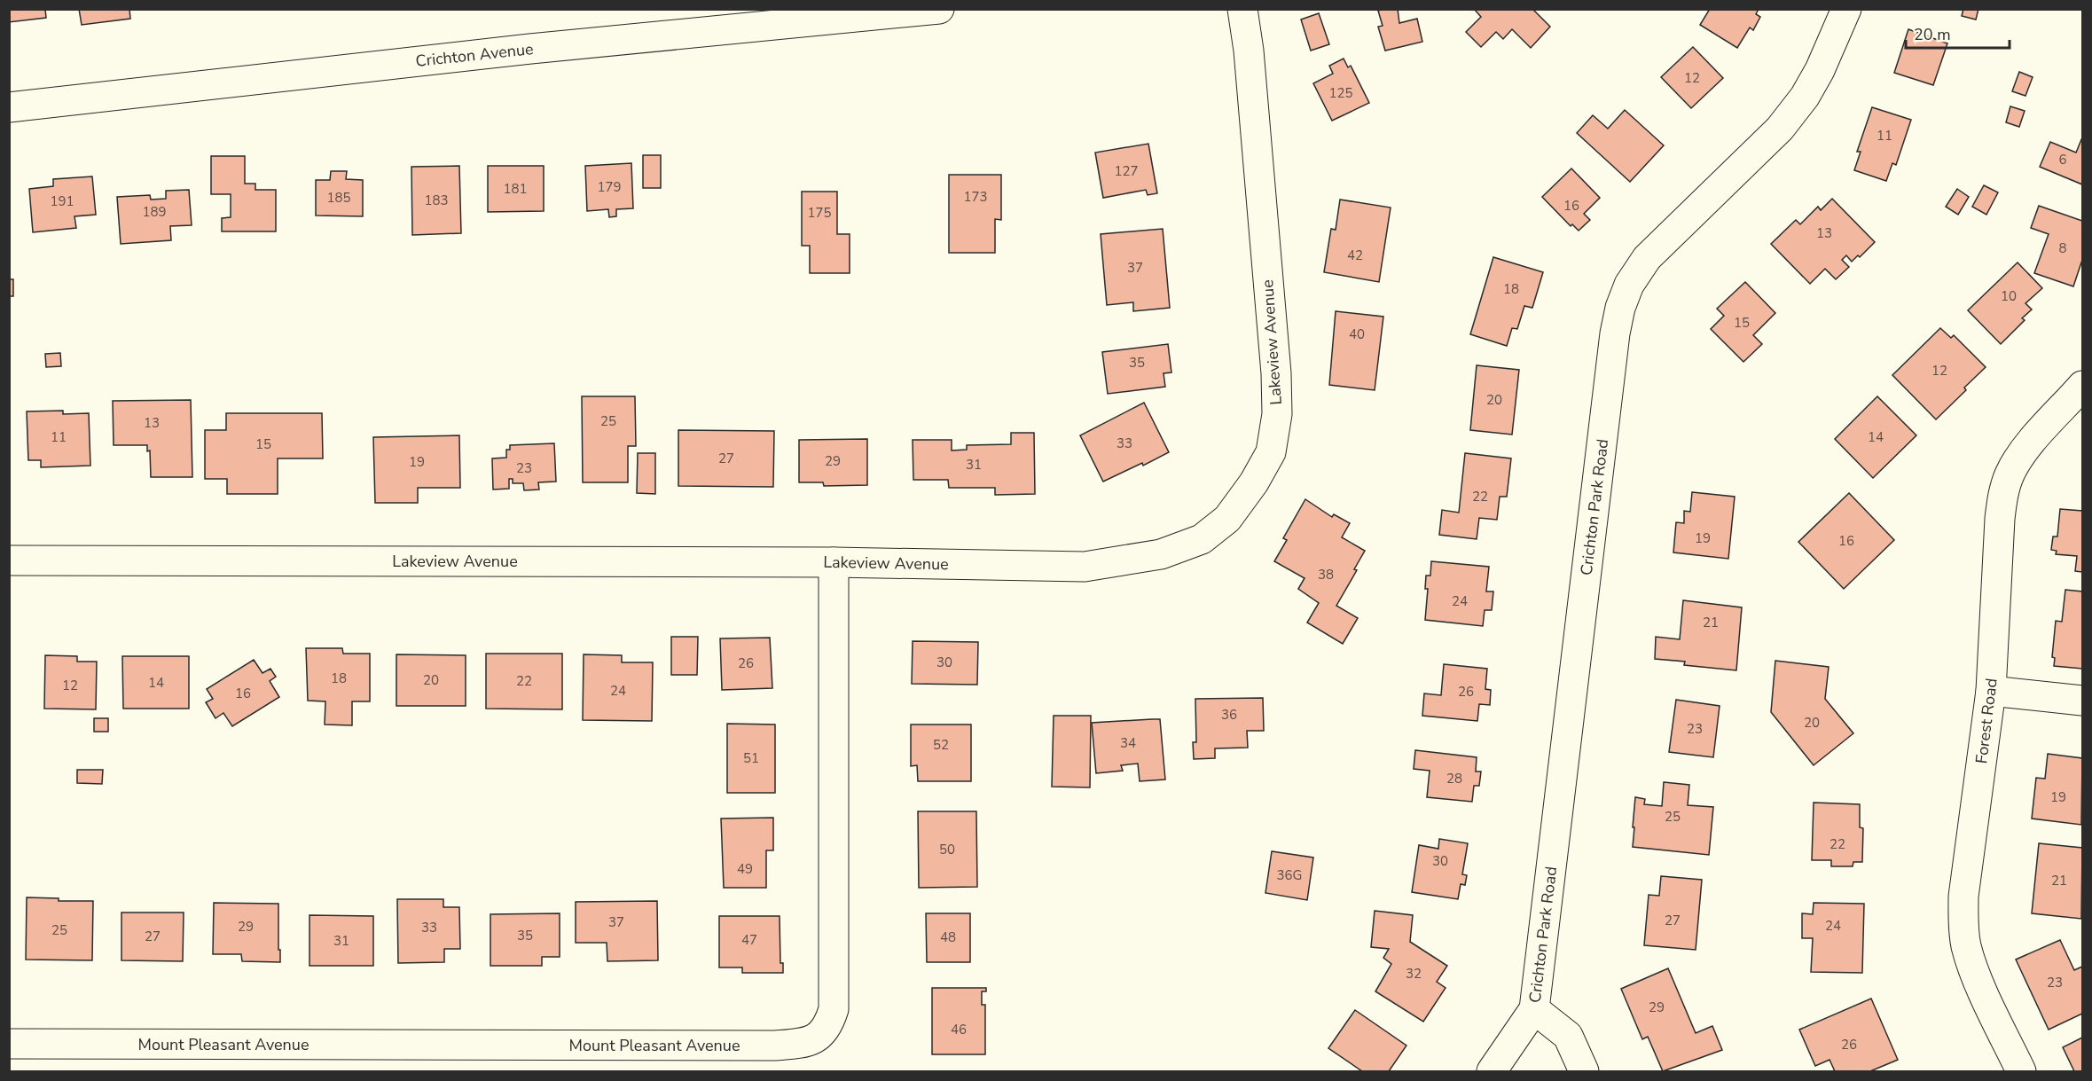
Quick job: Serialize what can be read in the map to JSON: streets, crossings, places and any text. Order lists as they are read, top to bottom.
{
  "streets": {
    "street": [
      "Crichton Avenue",
      "Lakeview Avenue",
      "Crichton Park Road",
      "Forest Road",
      "Mount Pleasant Avenue"
    ]
  },
  "crossings": [
    ["Lakeview Avenue", "Mount Pleasant Avenue"]
  ],
  "house_numbers": [
    "12",
    "125",
    "11",
    "6",
    "127",
    "179",
    "181",
    "173",
    "185",
    "183",
    "191",
    "16",
    "189",
    "175",
    "13",
    "8",
    "42",
    "37",
    "18",
    "10",
    "15",
    "40",
    "35",
    "12",
    "20",
    "25",
    "13",
    "11",
    "14",
    "33",
    "15",
    "27",
    "29",
    "19",
    "31",
    "23",
    "22",
    "19",
    "16",
    "38",
    "24",
    "21",
    "30",
    "26",
    "18",
    "20",
    "22",
    "14",
    "12",
    "24",
    "26",
    "16",
    "36",
    "20",
    "23",
    "34",
    "52",
    "51",
    "28",
    "19",
    "25",
    "22",
    "50",
    "30",
    "49",
    "36G",
    "21",
    "27",
    "37",
    "24",
    "29",
    "33",
    "25",
    "35",
    "27",
    "48",
    "47",
    "31",
    "32",
    "23",
    "29",
    "46",
    "26"
  ],
  "scale_bar": "20 m"
}
